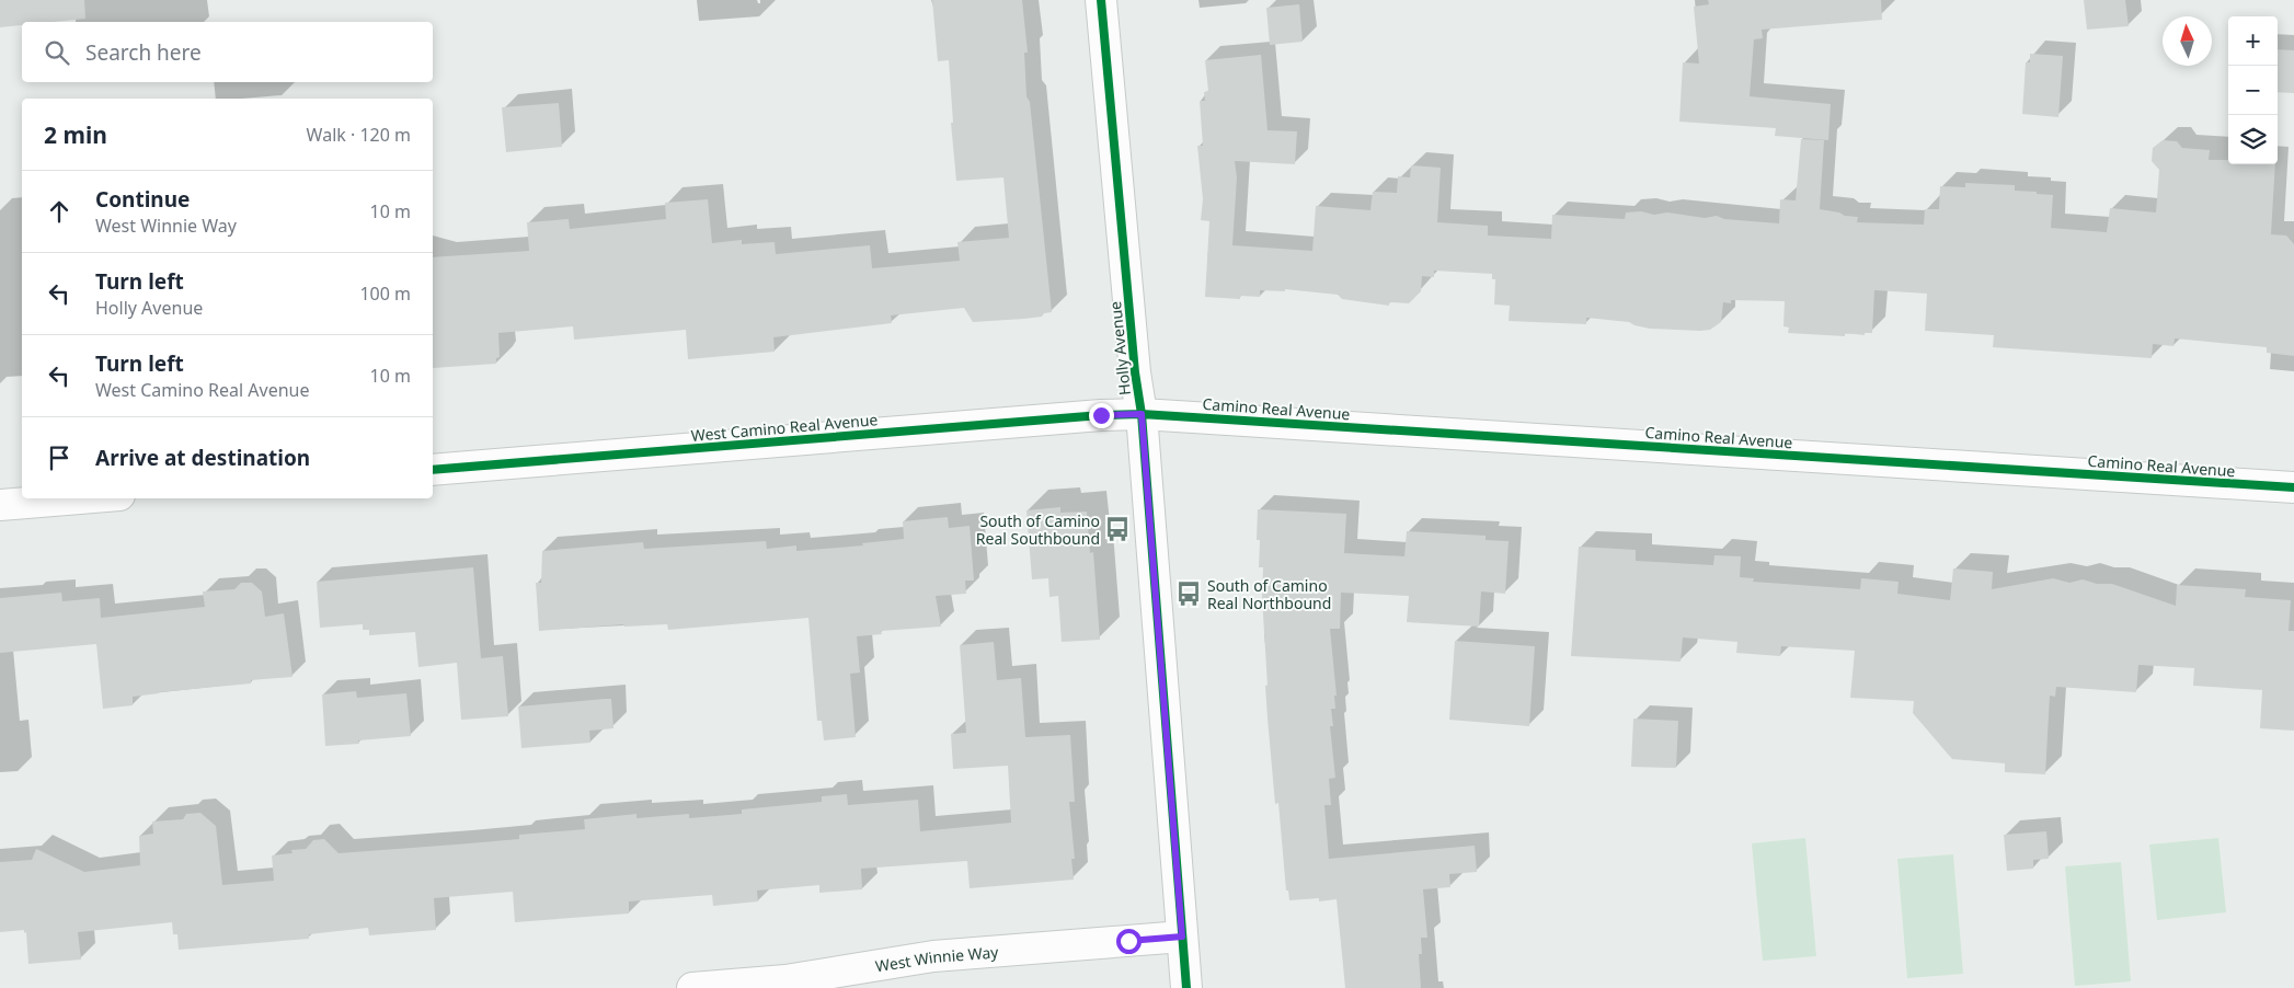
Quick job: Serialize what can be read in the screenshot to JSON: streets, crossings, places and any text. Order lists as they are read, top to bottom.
{
  "streets": {
    "street": [
      "Holly Avenue",
      "Camino Real Avenue",
      "West Camino Real Avenue",
      "West Winnie Way"
    ]
  },
  "crossings": [
    ["Holly Avenue", "Camino Real Avenue"],
    ["Holly Avenue", "West Camino Real Avenue"],
    ["Holly Avenue", "West Winnie Way"],
    ["Camino Real Avenue", "West Camino Real Avenue"]
  ],
  "places": {
    "bus stop": ["South of Camino Real Southbound", "South of Camino Real Northbound"]
  },
  "north": "top",
  "page": {
    "map_buttons": ["+", "−"],
    "search": "Search here",
    "heading": ["2 min", "Walk · 120 m"],
    "list": [
      ["Continue", "West Winnie Way", "10 m"],
      ["Turn left", "Holly Avenue", "100 m"],
      ["Turn left", "West Camino Real Avenue", "10 m"],
      "Arrive at destination"
    ]
  }
}
